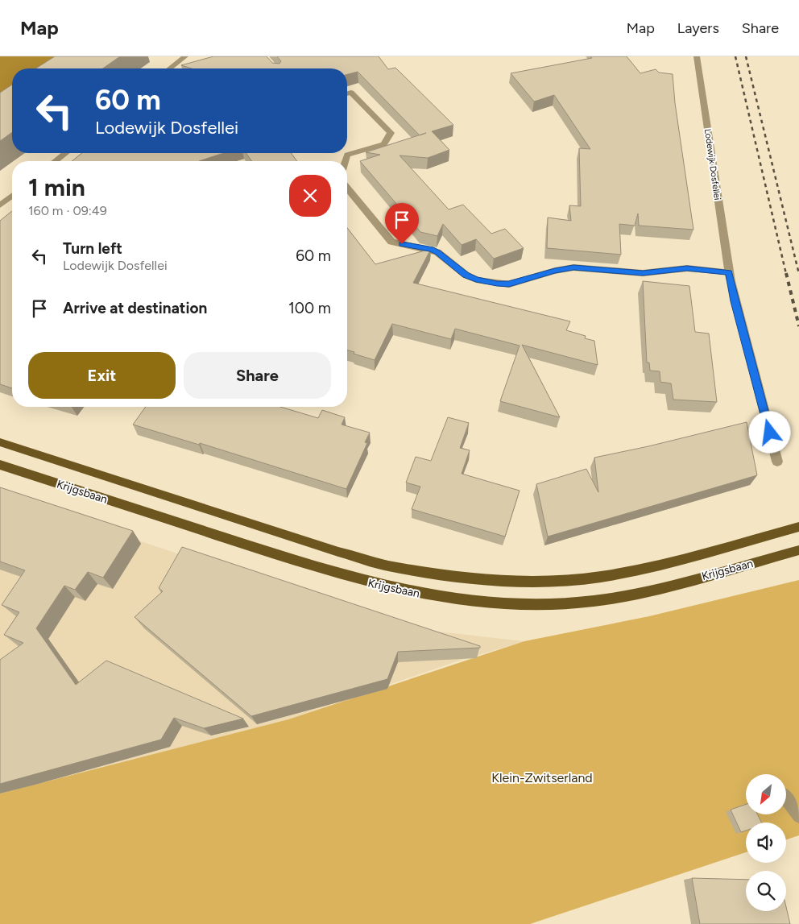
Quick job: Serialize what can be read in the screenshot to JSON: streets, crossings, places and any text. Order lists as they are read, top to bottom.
{
  "streets": {
    "main road": ["Krijgsbaan"],
    "street": ["Lodewijk Dosfellei"]
  },
  "parks": ["Klein-Zwitserland"],
  "north": "bottom left",
  "page": {
    "header": "Map",
    "nav": ["Map", "Layers", "Share"],
    "turn": ["60 m", "Lodewijk Dosfellei"],
    "heading": ["1 min", "160 m · 09:49"],
    "list": [
      {
        "name": "Turn left",
        "note": "Lodewijk Dosfellei",
        "value": "60 m"
      },
      {
        "name": "Arrive at destination",
        "value": "100 m"
      }
    ],
    "buttons": ["Exit", "Share"]
  }
}
